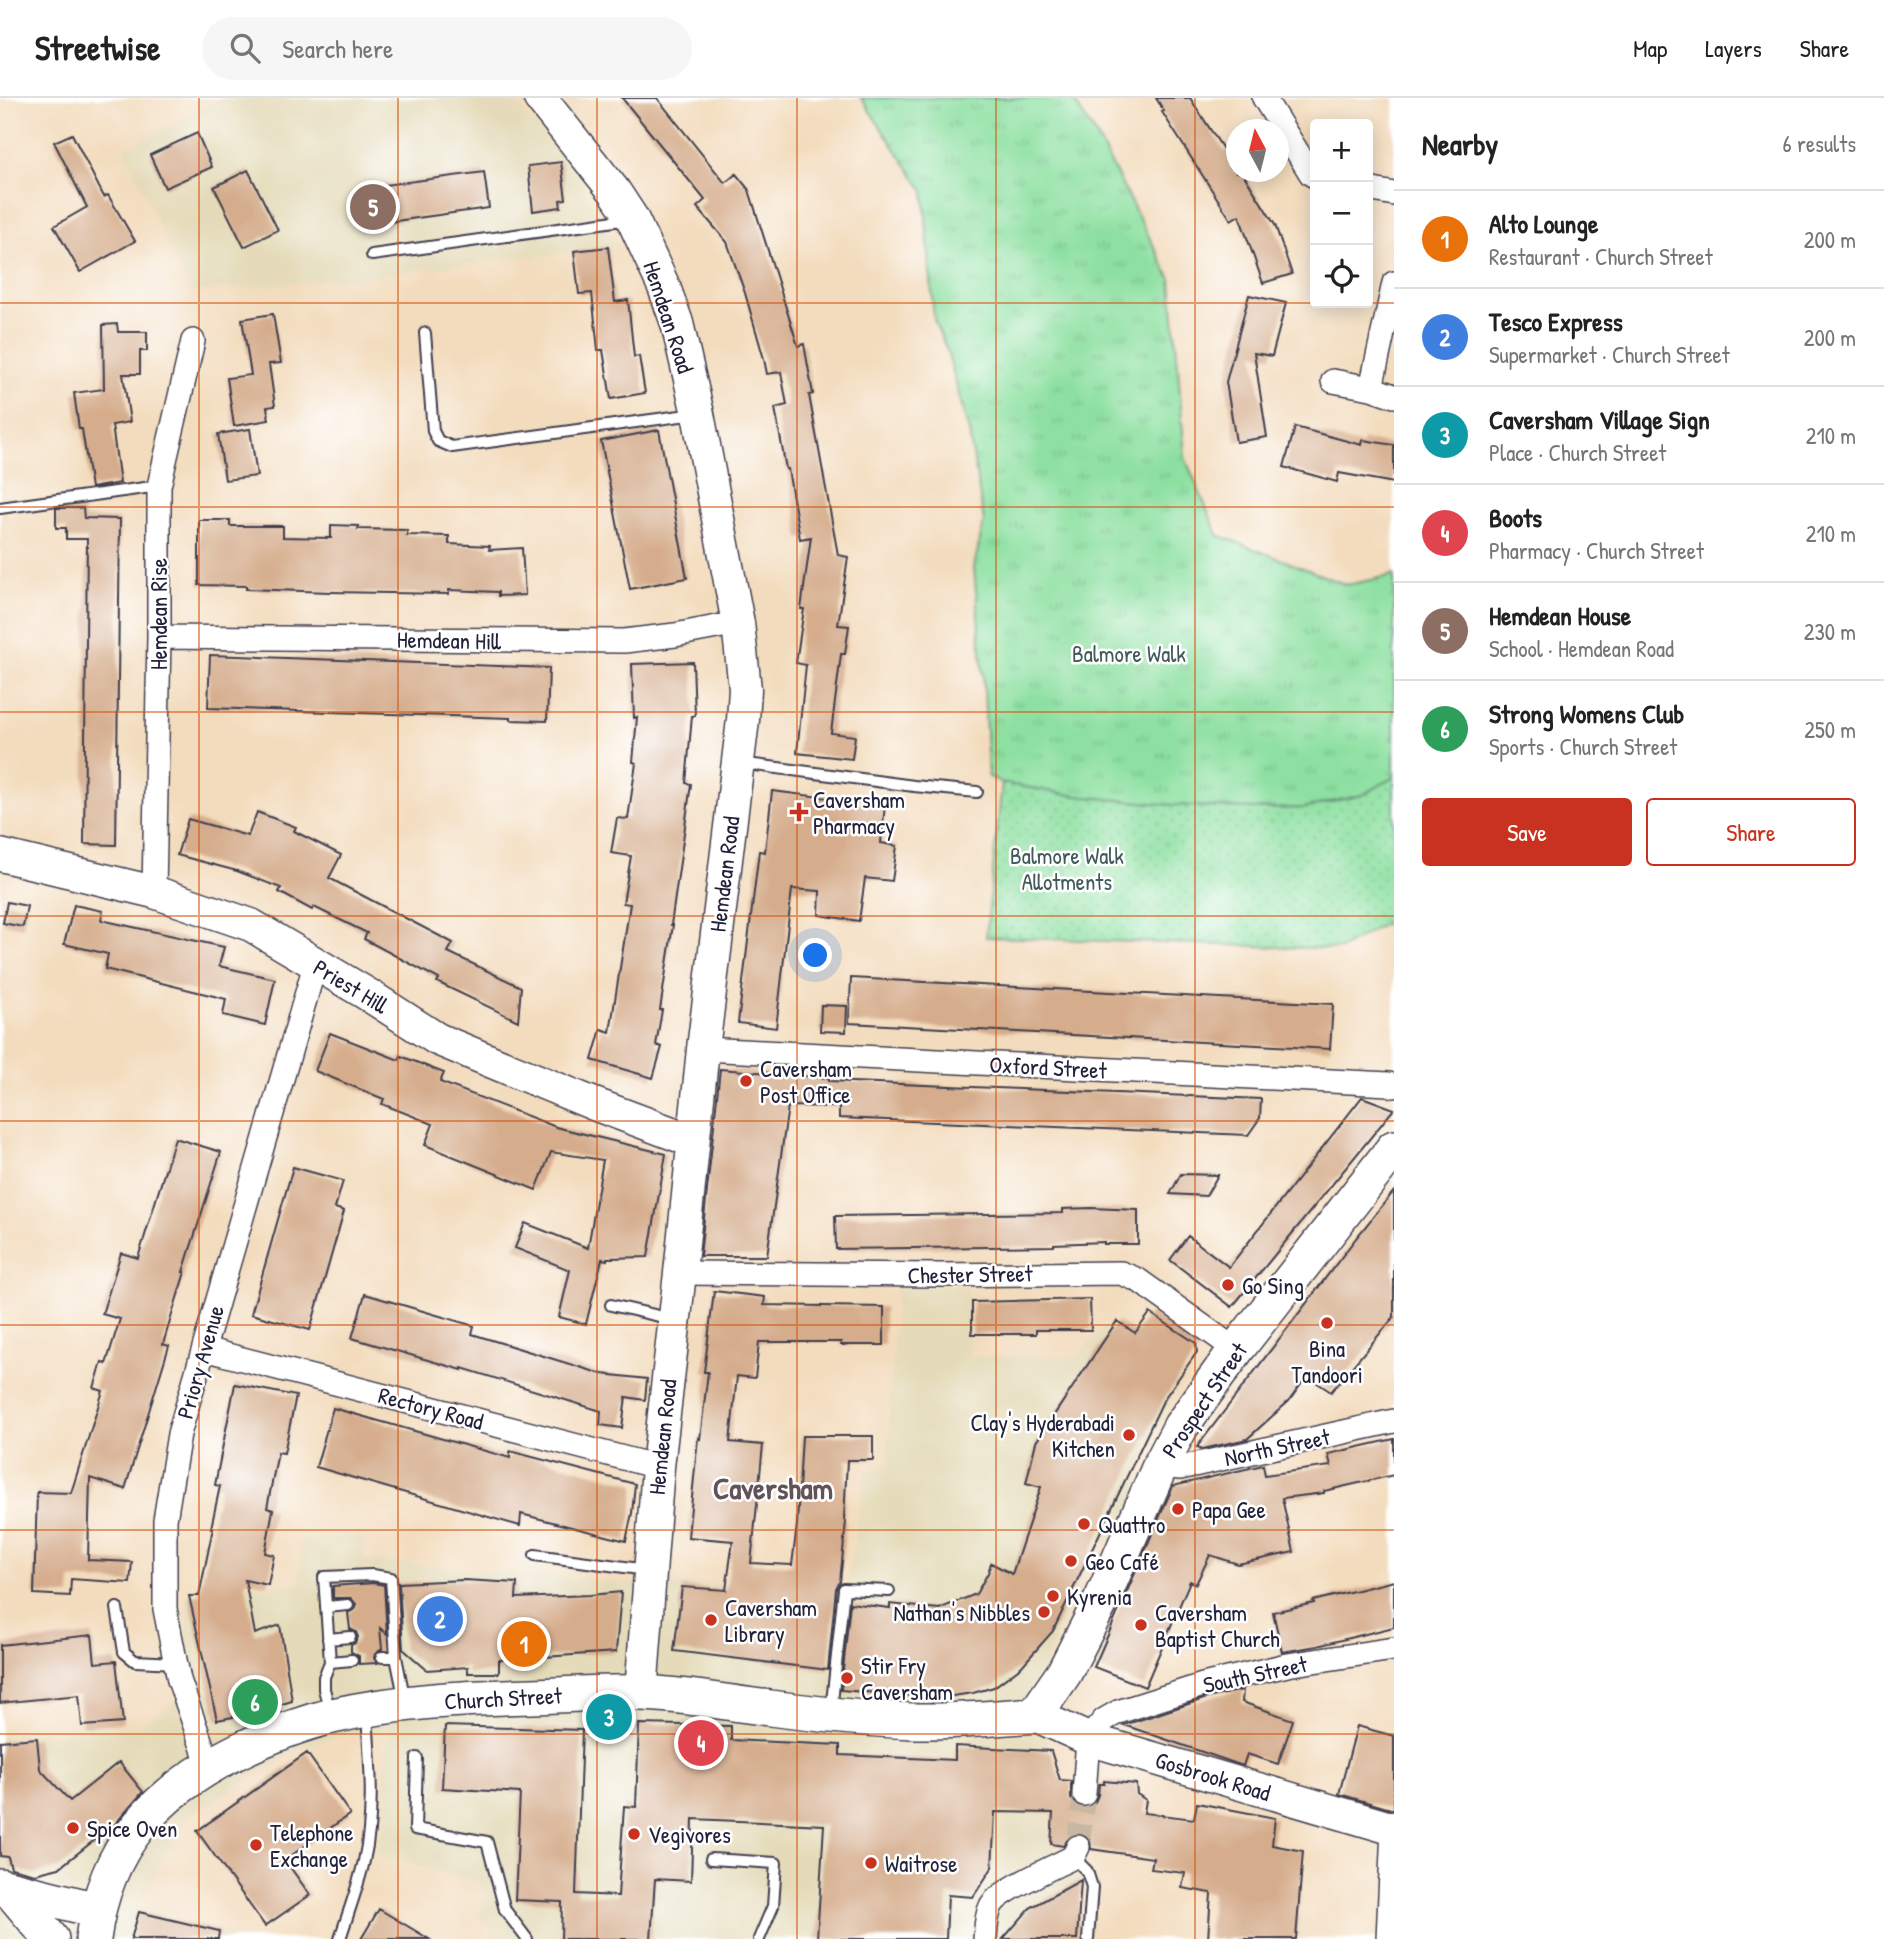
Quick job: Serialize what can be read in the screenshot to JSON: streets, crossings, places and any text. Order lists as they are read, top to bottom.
{
  "streets": {
    "main road": ["Prospect Street", "Church Street"],
    "street": [
      "Hemdean Road",
      "Hemdean Rise",
      "Hemdean Hill",
      "Priest Hill",
      "Oxford Street",
      "Chester Street",
      "Priory Avenue",
      "Rectory Road",
      "North Street",
      "South Street",
      "Gosbrook Road"
    ]
  },
  "crossings": [
    ["Hemdean Road", "Hemdean Hill"],
    ["Hemdean Road", "Priest Hill"],
    ["Hemdean Road", "Oxford Street"],
    ["Hemdean Road", "Chester Street"],
    ["Hemdean Road", "Rectory Road"],
    ["Hemdean Road", "Church Street"],
    ["Hemdean Rise", "Hemdean Hill"],
    ["Hemdean Rise", "Priest Hill"],
    ["Priest Hill", "Priory Avenue"],
    ["Chester Street", "Prospect Street"],
    ["Priory Avenue", "Rectory Road"],
    ["Priory Avenue", "Church Street"],
    ["Prospect Street", "North Street"],
    ["Prospect Street", "Church Street"],
    ["Prospect Street", "Gosbrook Road"],
    ["South Street", "Gosbrook Road"],
    ["Church Street", "Gosbrook Road"]
  ],
  "districts": ["Caversham"],
  "parks": ["Balmore Walk", "Balmore Walk Allotments"],
  "places": {
    "health": ["Caversham Pharmacy"],
    "other": [
      "Caversham Post Office",
      "Go Sing",
      "Bina Tandoori",
      "Clay's Hyderabadi Kitchen",
      "Papa Gee",
      "Quattro",
      "Geo Café",
      "Kyrenia",
      "Nathan's Nibbles",
      "Caversham Library",
      "Caversham Baptist Church",
      "Stir Fry Caversham",
      "Spice Oven",
      "Vegivores",
      "Telephone Exchange",
      "Waitrose"
    ]
  },
  "north": "top",
  "page": {
    "header": "Streetwise",
    "search": "Search here",
    "nav": ["Map", "Layers", "Share"],
    "heading": ["Nearby", "6 results"],
    "map_buttons": ["+", "−"],
    "pins": [
      "5",
      "2",
      "1",
      "6",
      "3",
      "4"
    ],
    "list": [
      {
        "mark": "1",
        "name": "Alto Lounge",
        "note": "Restaurant · Church Street",
        "value": "200 m"
      },
      {
        "mark": "2",
        "name": "Tesco Express",
        "note": "Supermarket · Church Street",
        "value": "200 m"
      },
      {
        "mark": "3",
        "name": "Caversham Village Sign",
        "note": "Place · Church Street",
        "value": "210 m"
      },
      {
        "mark": "4",
        "name": "Boots",
        "note": "Pharmacy · Church Street",
        "value": "210 m"
      },
      {
        "mark": "5",
        "name": "Hemdean House",
        "note": "School · Hemdean Road",
        "value": "230 m"
      },
      {
        "mark": "6",
        "name": "Strong Womens Club",
        "note": "Sports · Church Street",
        "value": "250 m"
      }
    ],
    "buttons": ["Save", "Share"]
  }
}
